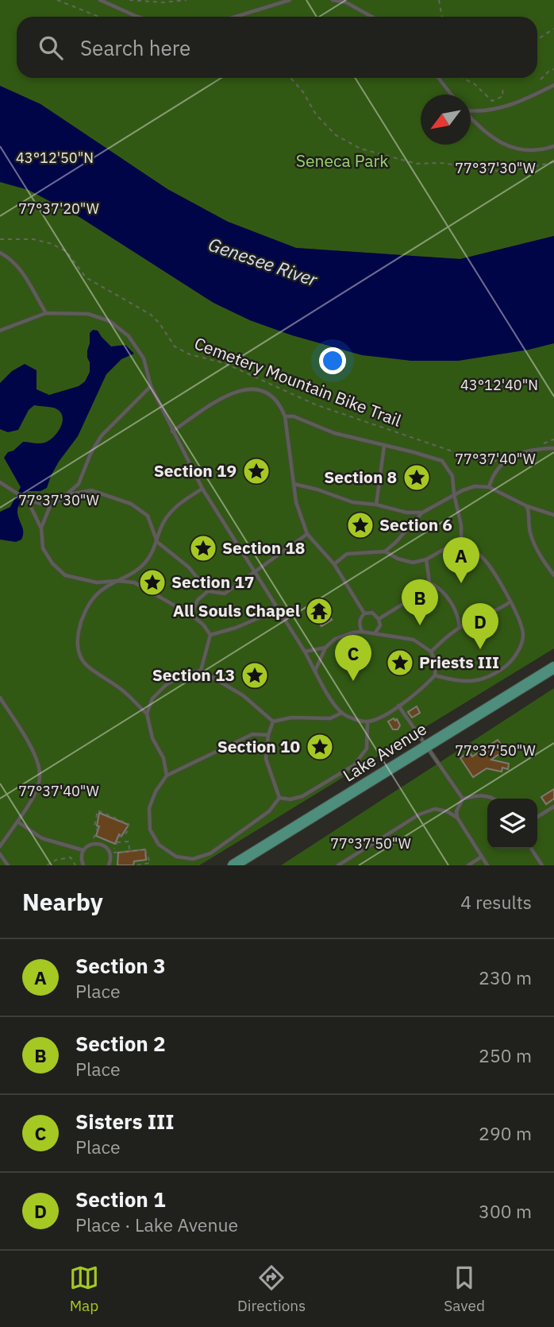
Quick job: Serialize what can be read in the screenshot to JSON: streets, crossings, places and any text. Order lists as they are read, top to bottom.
{
  "streets": {
    "main road": ["Lake Avenue"],
    "path": ["Cemetery Mountain Bike Trail"]
  },
  "water": ["Genesee River"],
  "parks": ["Seneca Park"],
  "places": {
    "place": [
      "Section 19",
      "Section 8",
      "Section 6",
      "Section 18",
      "Section 17",
      "Priests III",
      "Section 13",
      "Section 10"
    ],
    "temple": ["All Souls Chapel"]
  },
  "north": "bottom left",
  "page": {
    "search": "Search here",
    "pins": [
      "A",
      "B",
      "D",
      "C"
    ],
    "heading": ["Nearby", "4 results"],
    "list": [
      {
        "mark": "A",
        "name": "Section 3",
        "note": "Place",
        "value": "230 m"
      },
      {
        "mark": "B",
        "name": "Section 2",
        "note": "Place",
        "value": "250 m"
      },
      {
        "mark": "C",
        "name": "Sisters III",
        "note": "Place",
        "value": "290 m"
      },
      {
        "mark": "D",
        "name": "Section 1",
        "note": "Place · Lake Avenue",
        "value": "300 m"
      }
    ],
    "nav": ["Map", "Directions", "Saved"]
  },
  "coordinates": [
    "43°12'50\"N",
    "77°37'30\"W",
    "77°37'20\"W",
    "43°12'40\"N",
    "77°37'40\"W",
    "77°37'50\"W"
  ]
}
